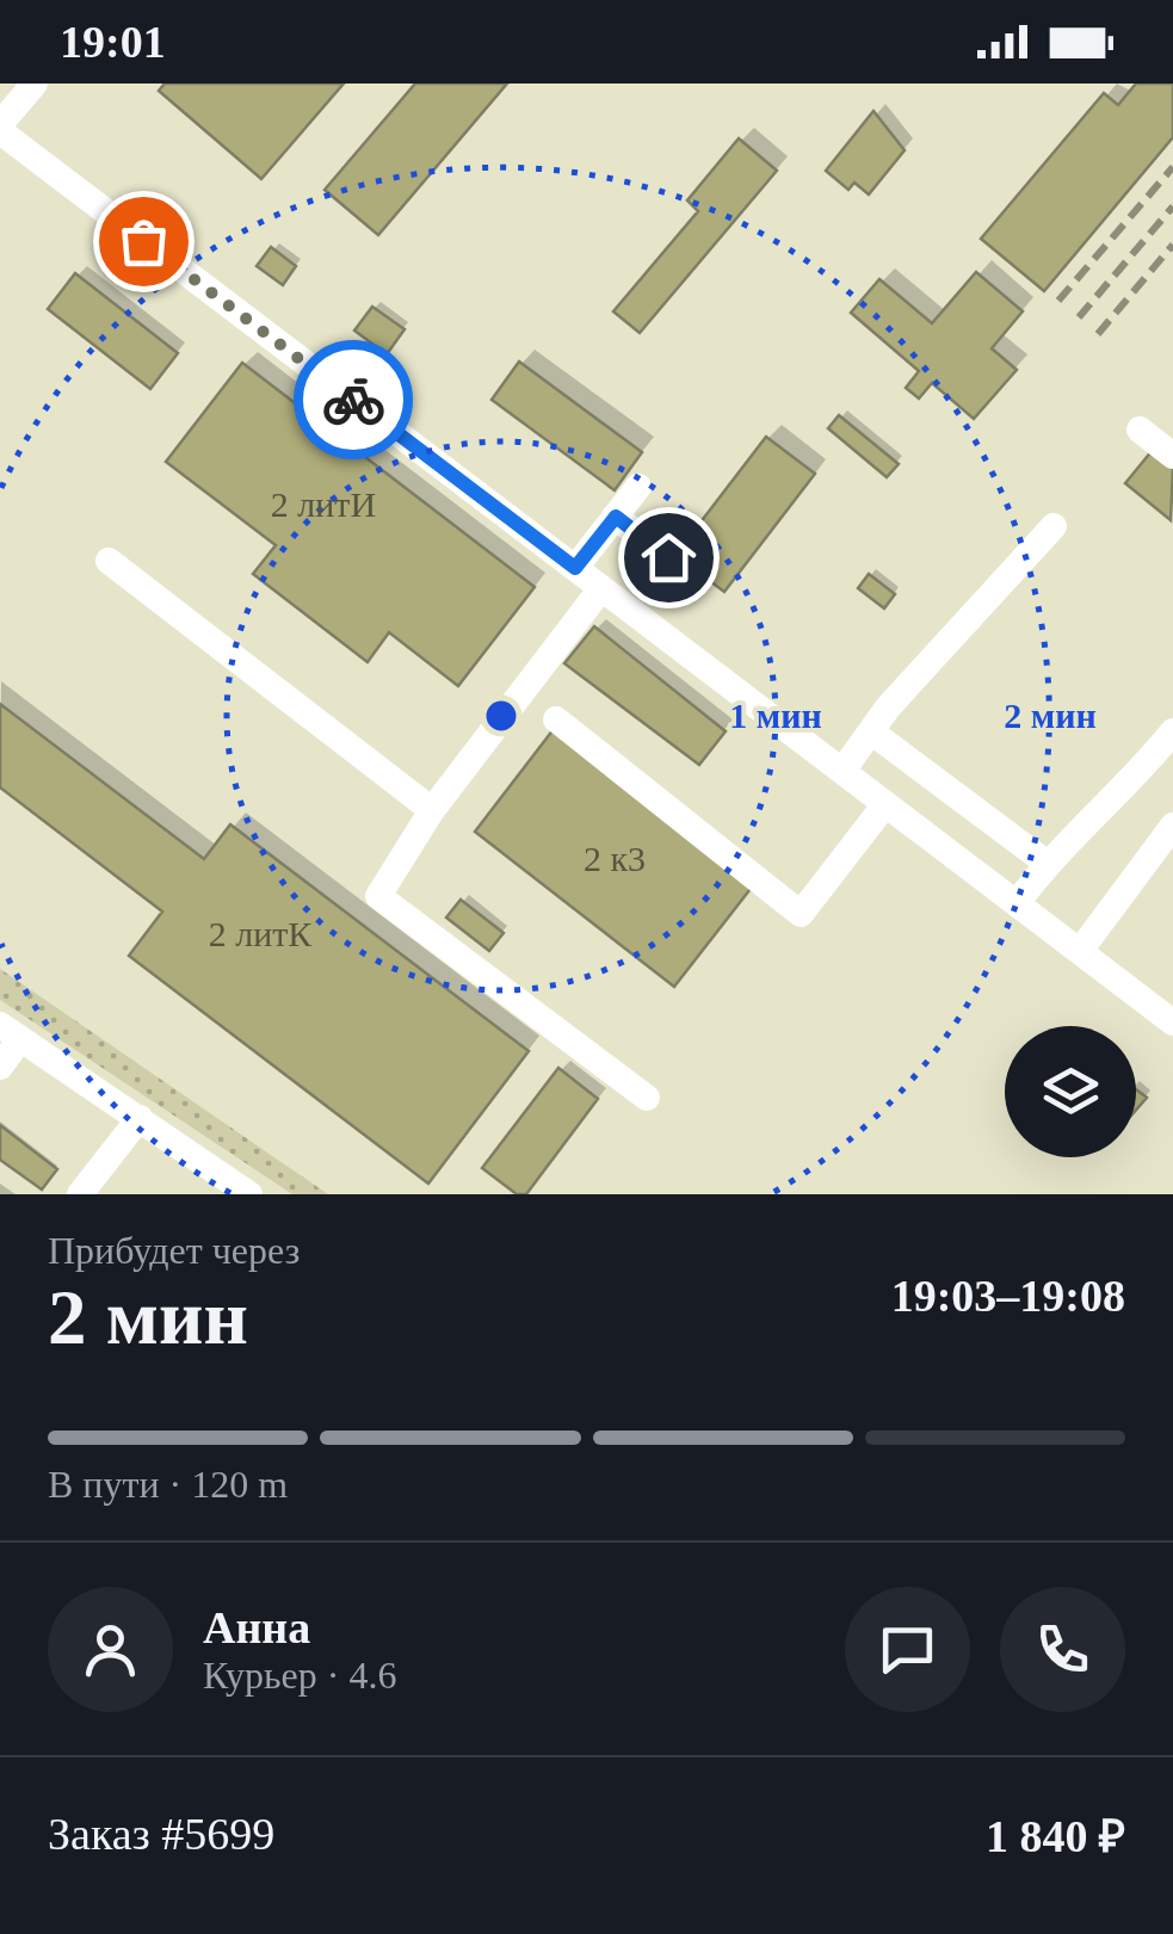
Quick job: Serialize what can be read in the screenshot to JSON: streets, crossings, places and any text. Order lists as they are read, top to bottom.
{
  "house_numbers": ["2 литИ", "2 к3", "2 литК"],
  "page": {
    "status": "19:01",
    "heading": ["2 мин", "Прибудет через", "19:03–19:08"],
    "panel": [
      "Анна",
      "Курьер · 4.6",
      "Заказ #5699",
      "1 840 ₽"
    ],
    "bar": "В пути · 120 m"
  },
  "rings": ["1 мин", "2 мин"]
}
